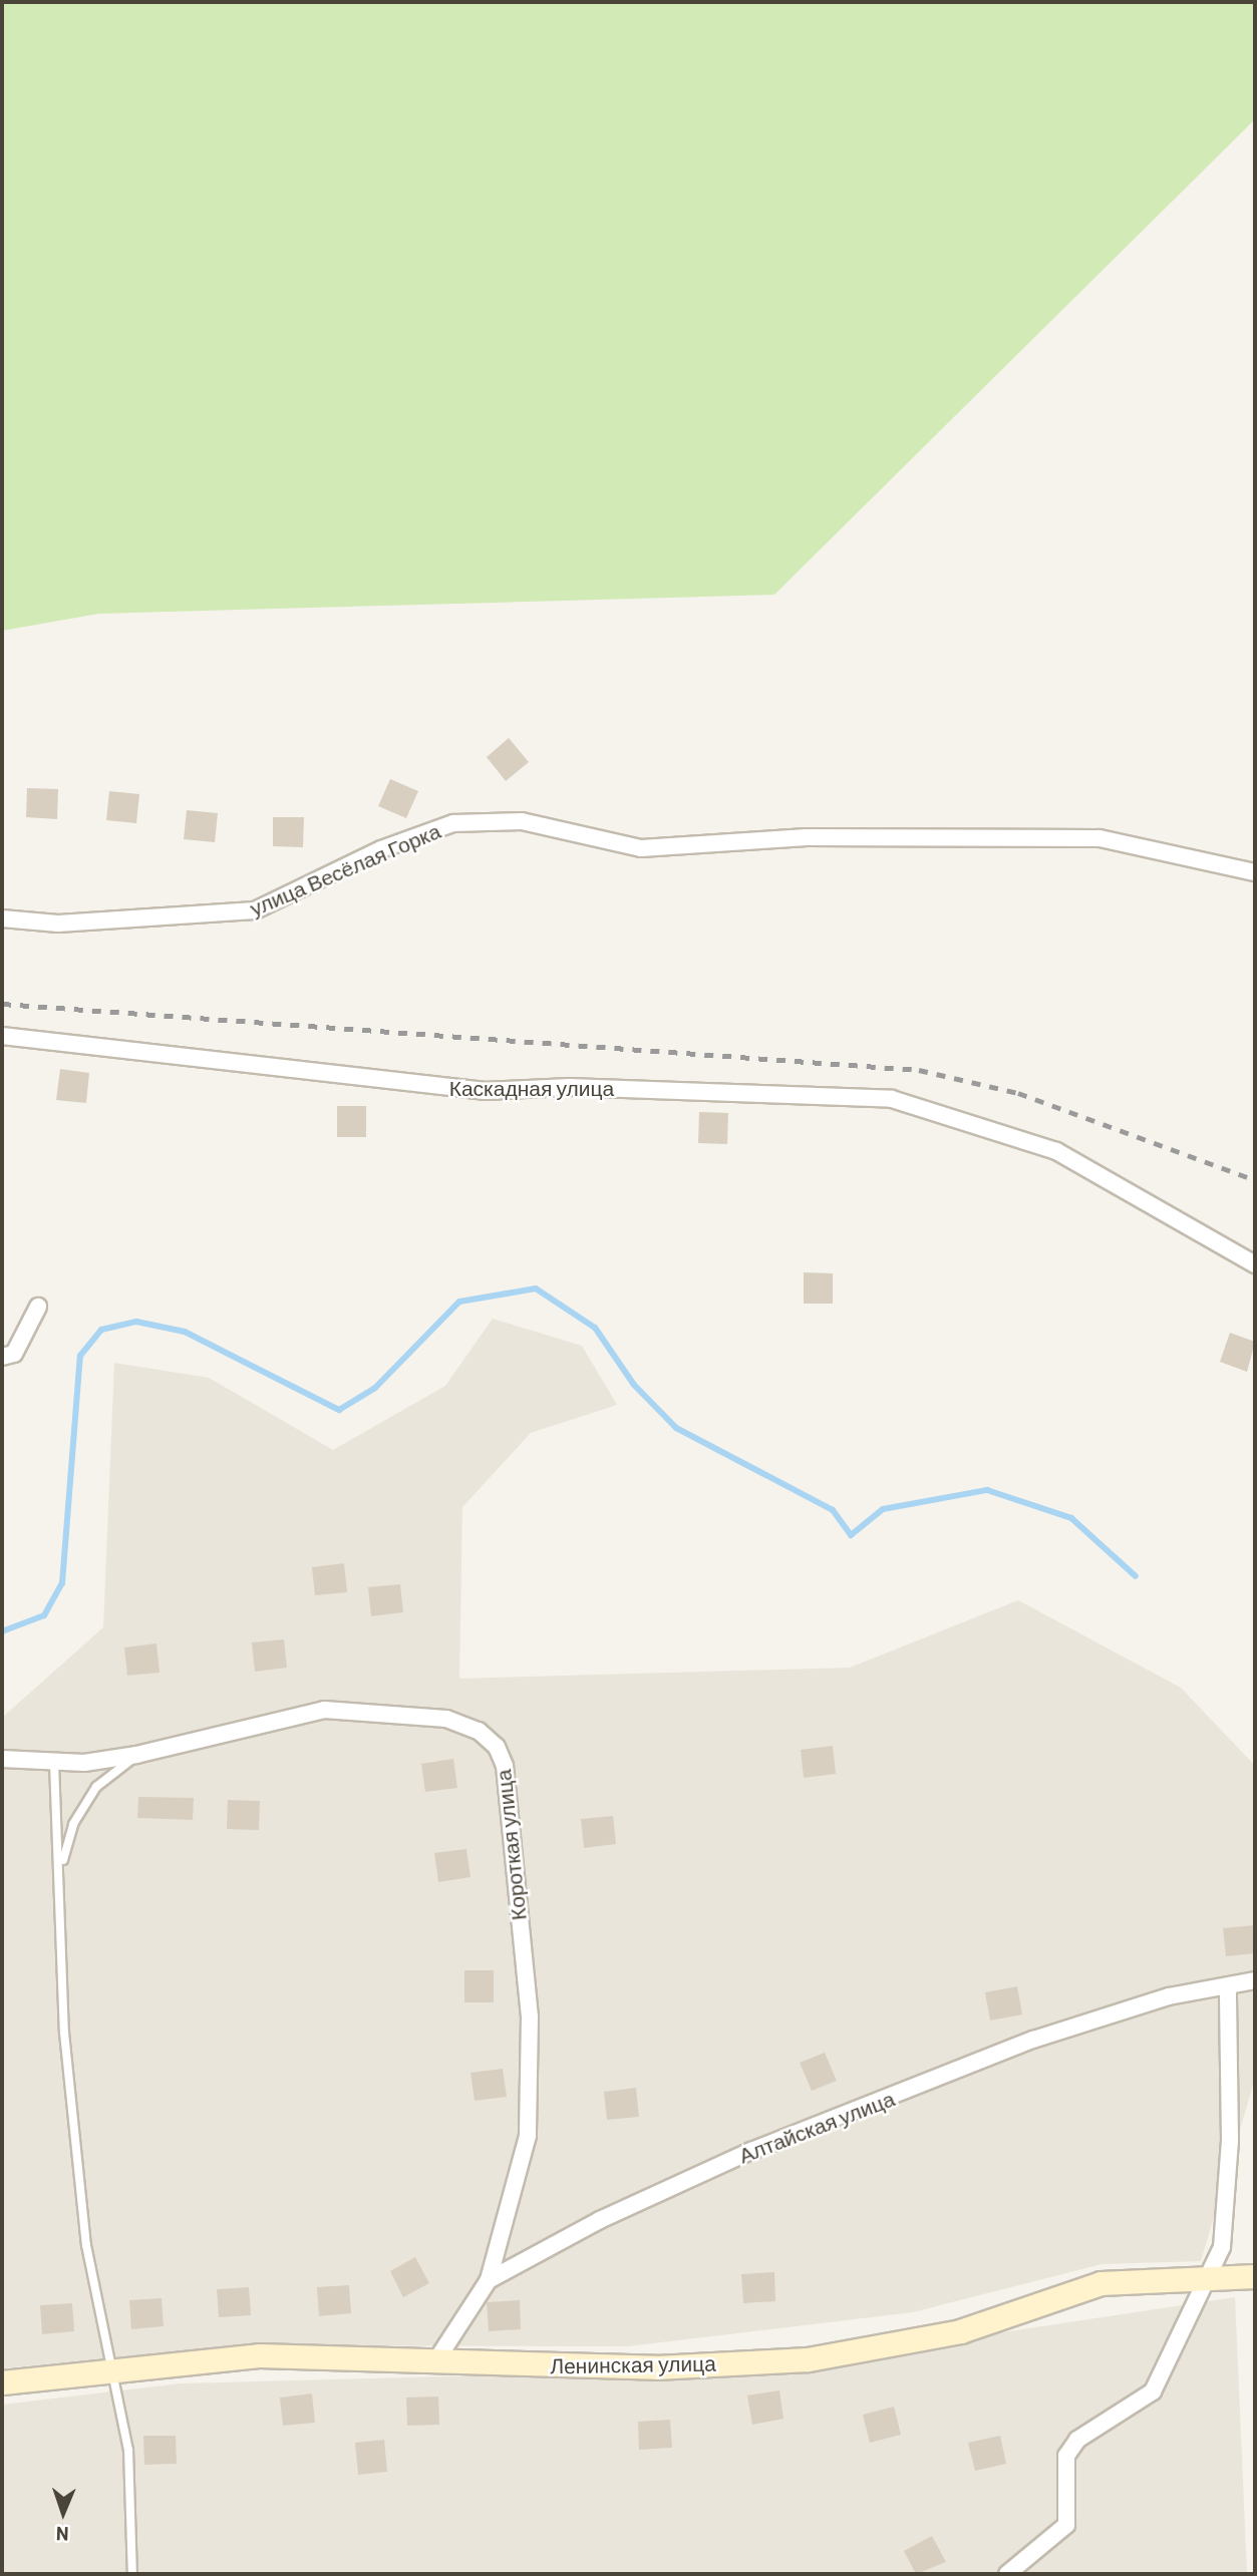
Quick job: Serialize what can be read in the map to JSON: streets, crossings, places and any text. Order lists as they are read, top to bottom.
{
  "streets": {
    "street": [
      "улица Весёлая Горка",
      "Каскадная улица",
      "Короткая улица",
      "Алтайская улица",
      "Ленинская улица"
    ]
  },
  "crossings": [
    ["Короткая улица", "Алтайская улица"]
  ],
  "north": "bottom"
}
